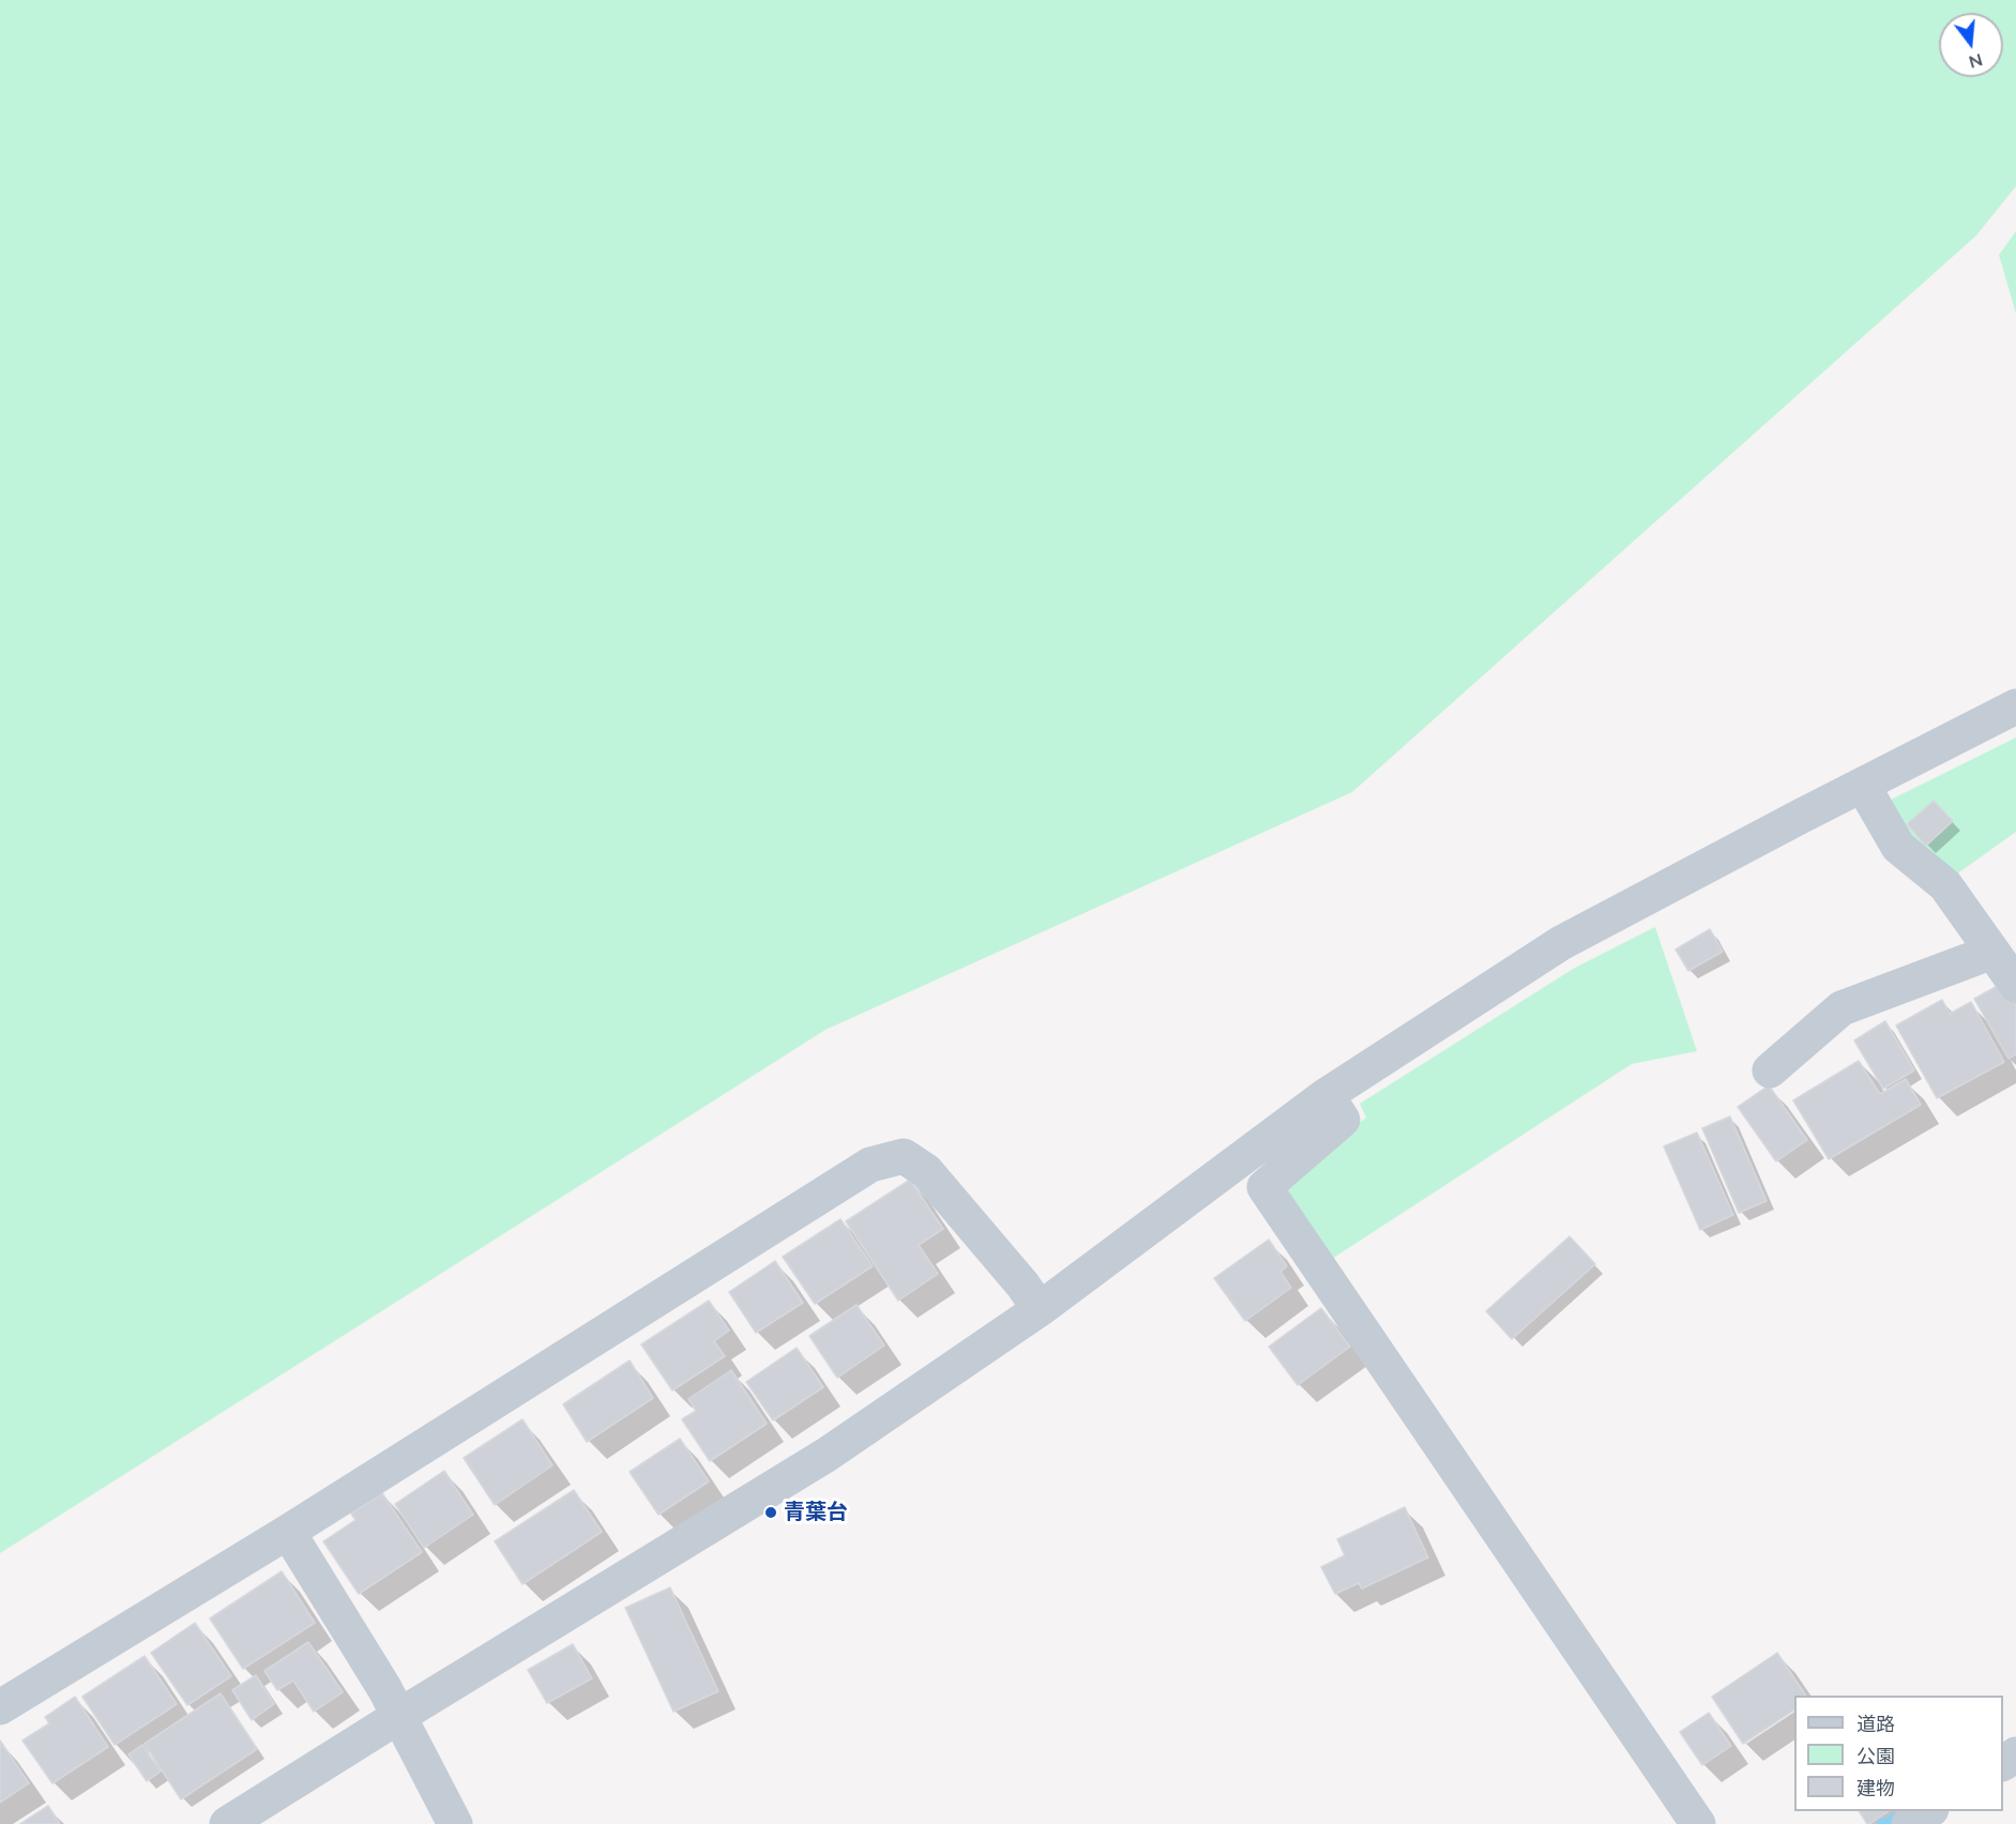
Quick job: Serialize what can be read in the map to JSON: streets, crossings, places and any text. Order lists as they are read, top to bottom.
{
  "places": ["青葉台"],
  "legend": ["道路", "公園", "建物"],
  "north": "bottom"
}
